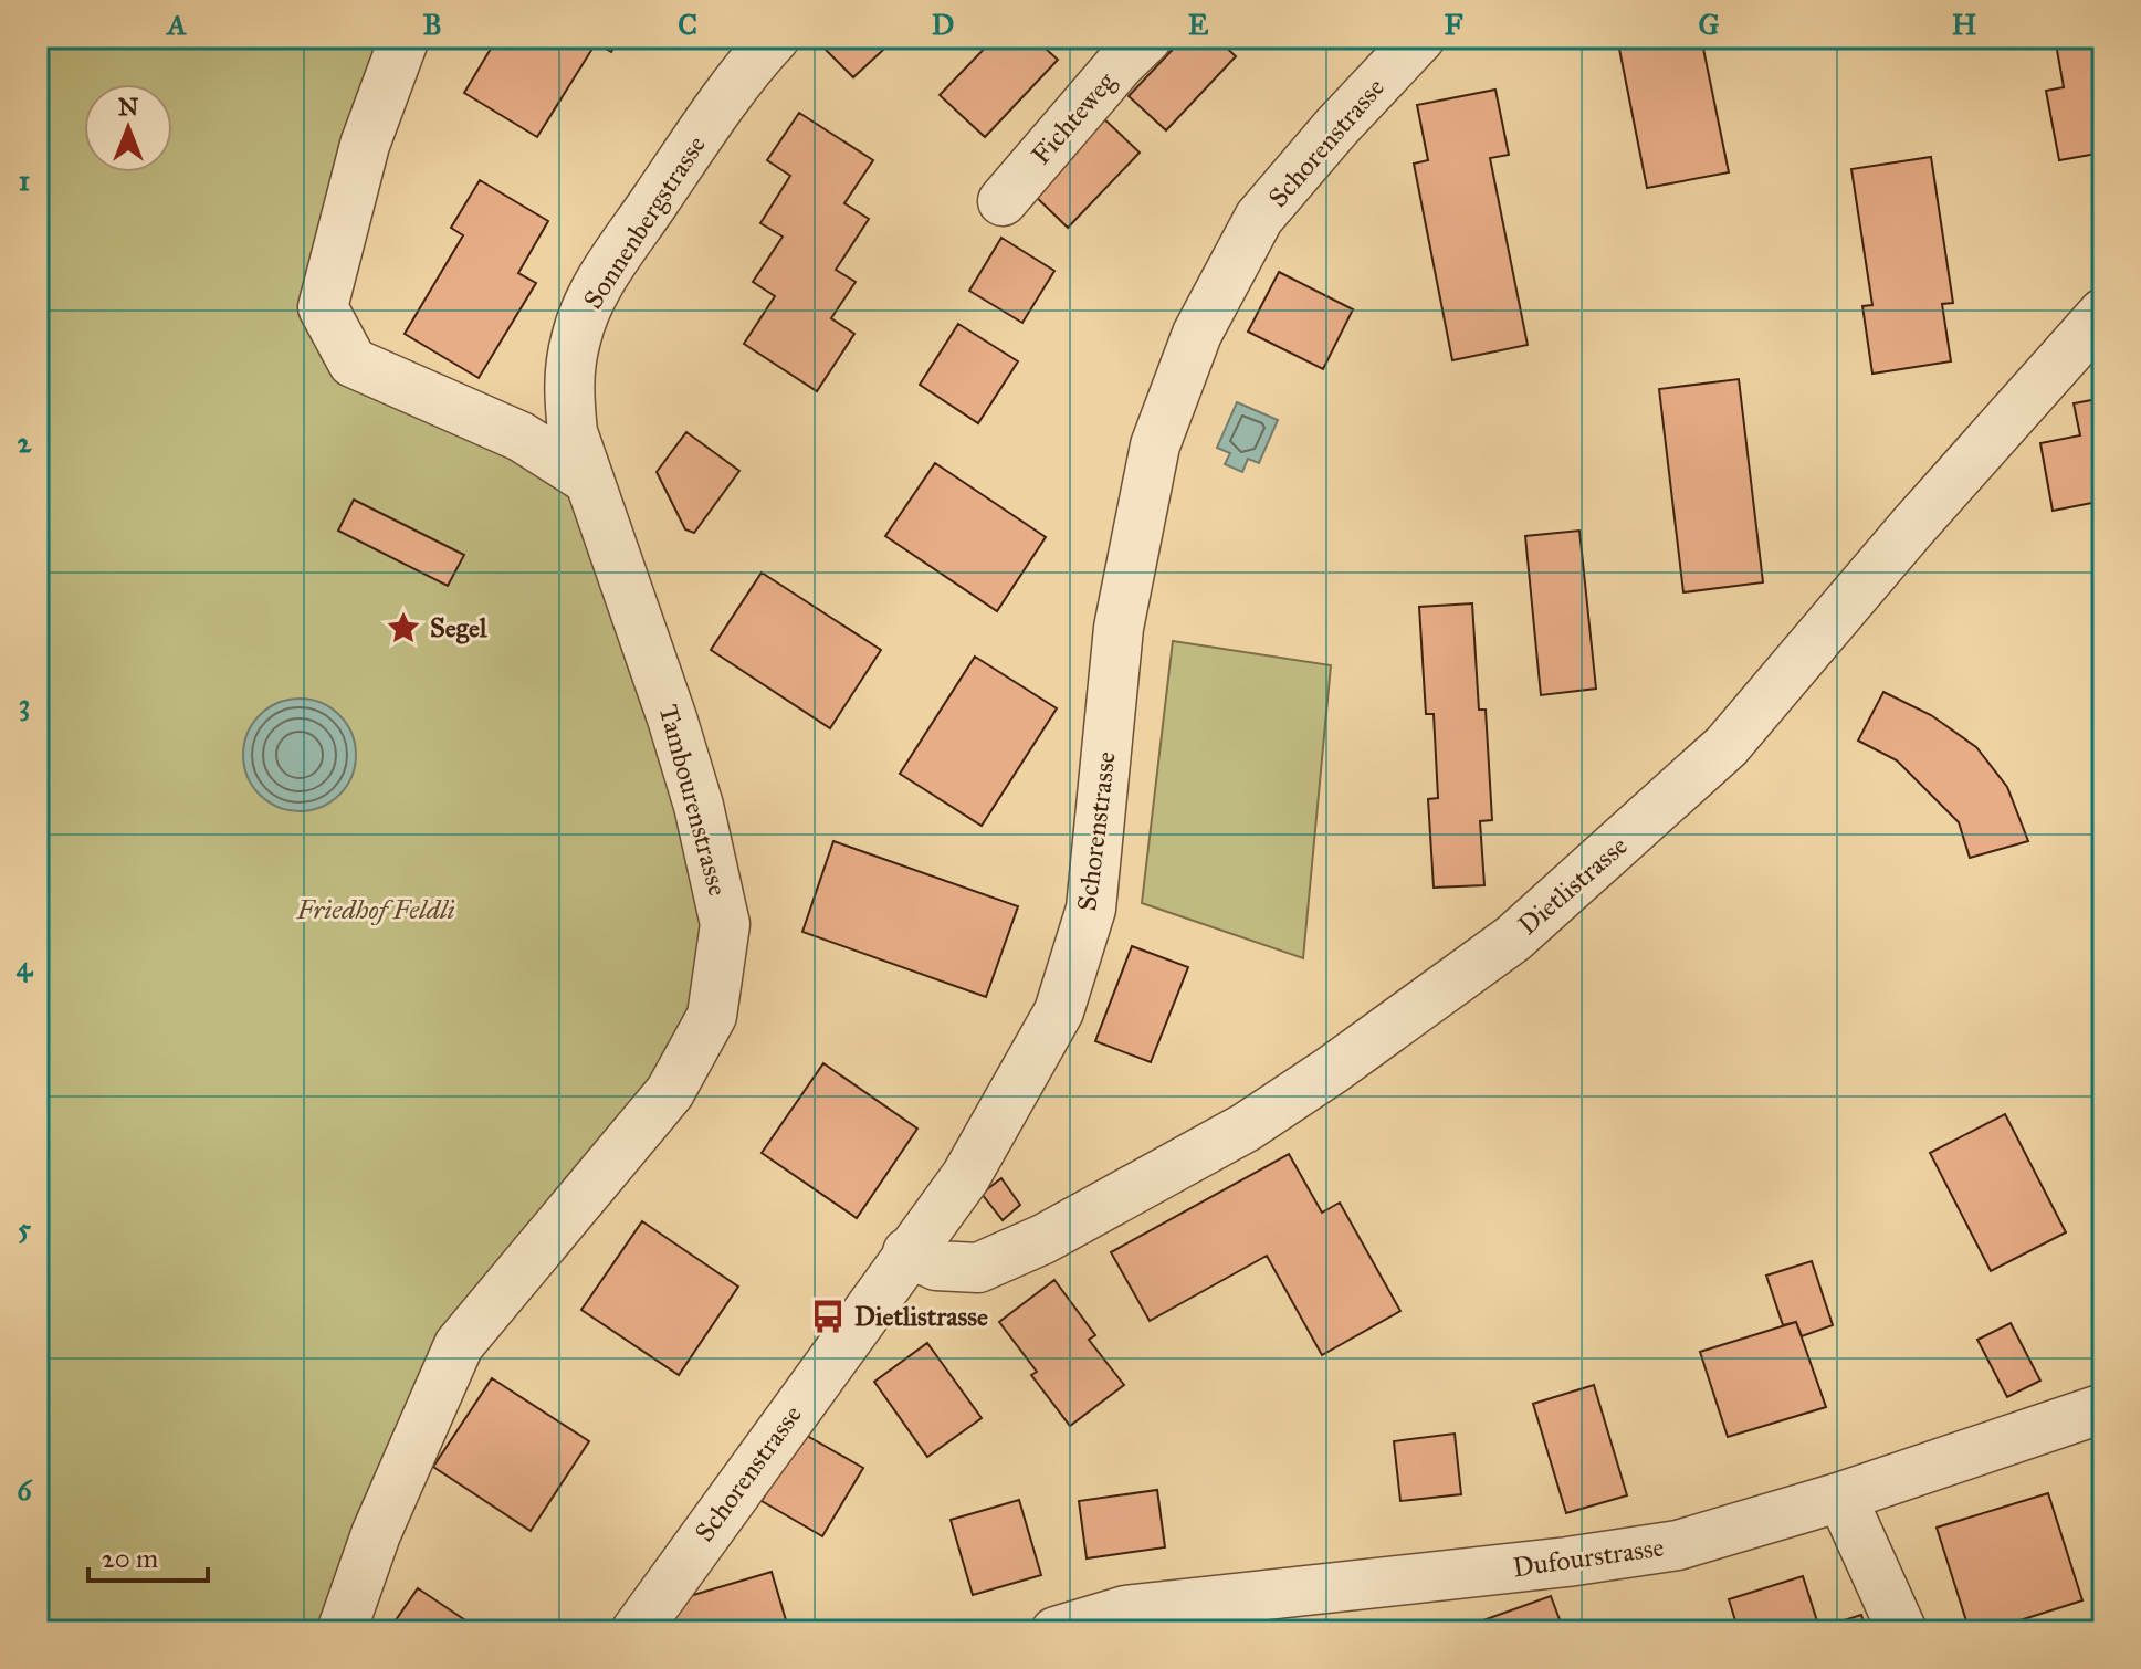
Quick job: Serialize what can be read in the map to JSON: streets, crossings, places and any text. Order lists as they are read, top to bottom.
{
  "streets": {
    "street": [
      "Fichteweg",
      "Schorenstrasse",
      "Sonnenbergstrasse",
      "Tambourenstrasse",
      "Dietlistrasse",
      "Dufourstrasse"
    ]
  },
  "crossings": [
    ["Schorenstrasse", "Dietlistrasse"],
    ["Sonnenbergstrasse", "Tambourenstrasse"]
  ],
  "parks": ["Friedhof Feldli"],
  "places": {
    "place": ["Segel"],
    "bus stop": ["Dietlistrasse"]
  },
  "scale_bar": "20 m",
  "north": "top",
  "grid": {
    "columns": [
      "A",
      "B",
      "C",
      "D",
      "E",
      "F",
      "G",
      "H"
    ],
    "rows": [
      "1",
      "2",
      "3",
      "4",
      "5",
      "6"
    ]
  }
}
